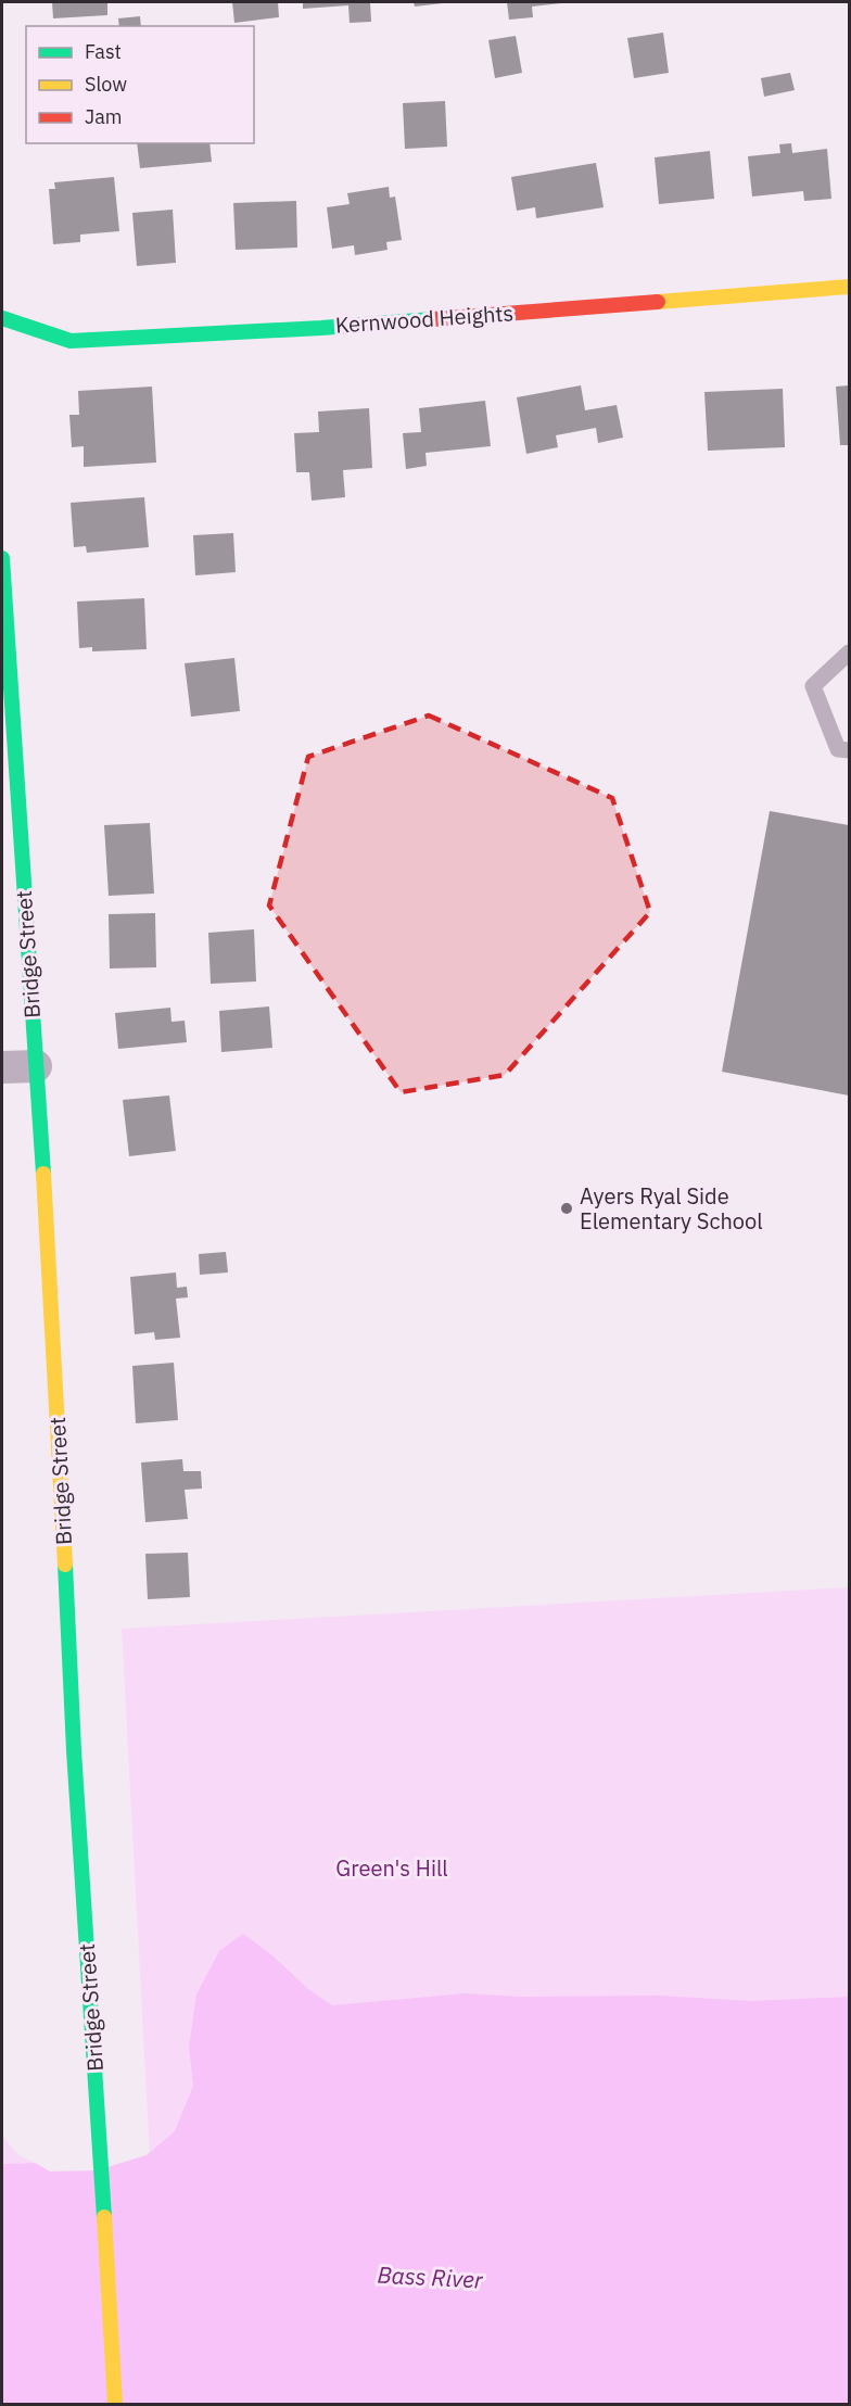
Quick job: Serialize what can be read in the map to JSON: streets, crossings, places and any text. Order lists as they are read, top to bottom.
{
  "streets": {
    "main road": ["Kernwood Heights", "Bridge Street"]
  },
  "water": ["Bass River"],
  "parks": ["Green's Hill"],
  "places": ["Ayers Ryal Side Elementary School"],
  "legend": ["Fast", "Slow", "Jam"]
}
